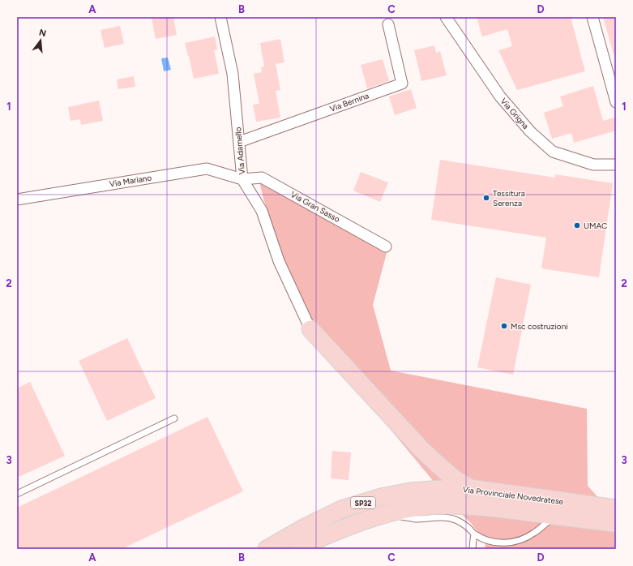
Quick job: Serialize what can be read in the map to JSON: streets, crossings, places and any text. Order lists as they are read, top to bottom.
{
  "streets": {
    "main road": ["Via Provinciale Novedratese", "SP32"],
    "street": [
      "Via Bernina",
      "Via Grigna",
      "Via Adamello",
      "Via Mariano",
      "Via Gran Sasso"
    ]
  },
  "crossings": [
    ["Via Bernina", "Via Adamello"],
    ["Via Adamello", "Via Mariano"],
    ["Via Adamello", "Via Gran Sasso"],
    ["Via Mariano", "Via Gran Sasso"]
  ],
  "places": ["Tessitura Serenza", "UMAC", "Msc costruzioni"],
  "north": "top",
  "grid": {
    "columns": [
      "A",
      "B",
      "C",
      "D"
    ],
    "rows": ["1", "2", "3"]
  }
}
